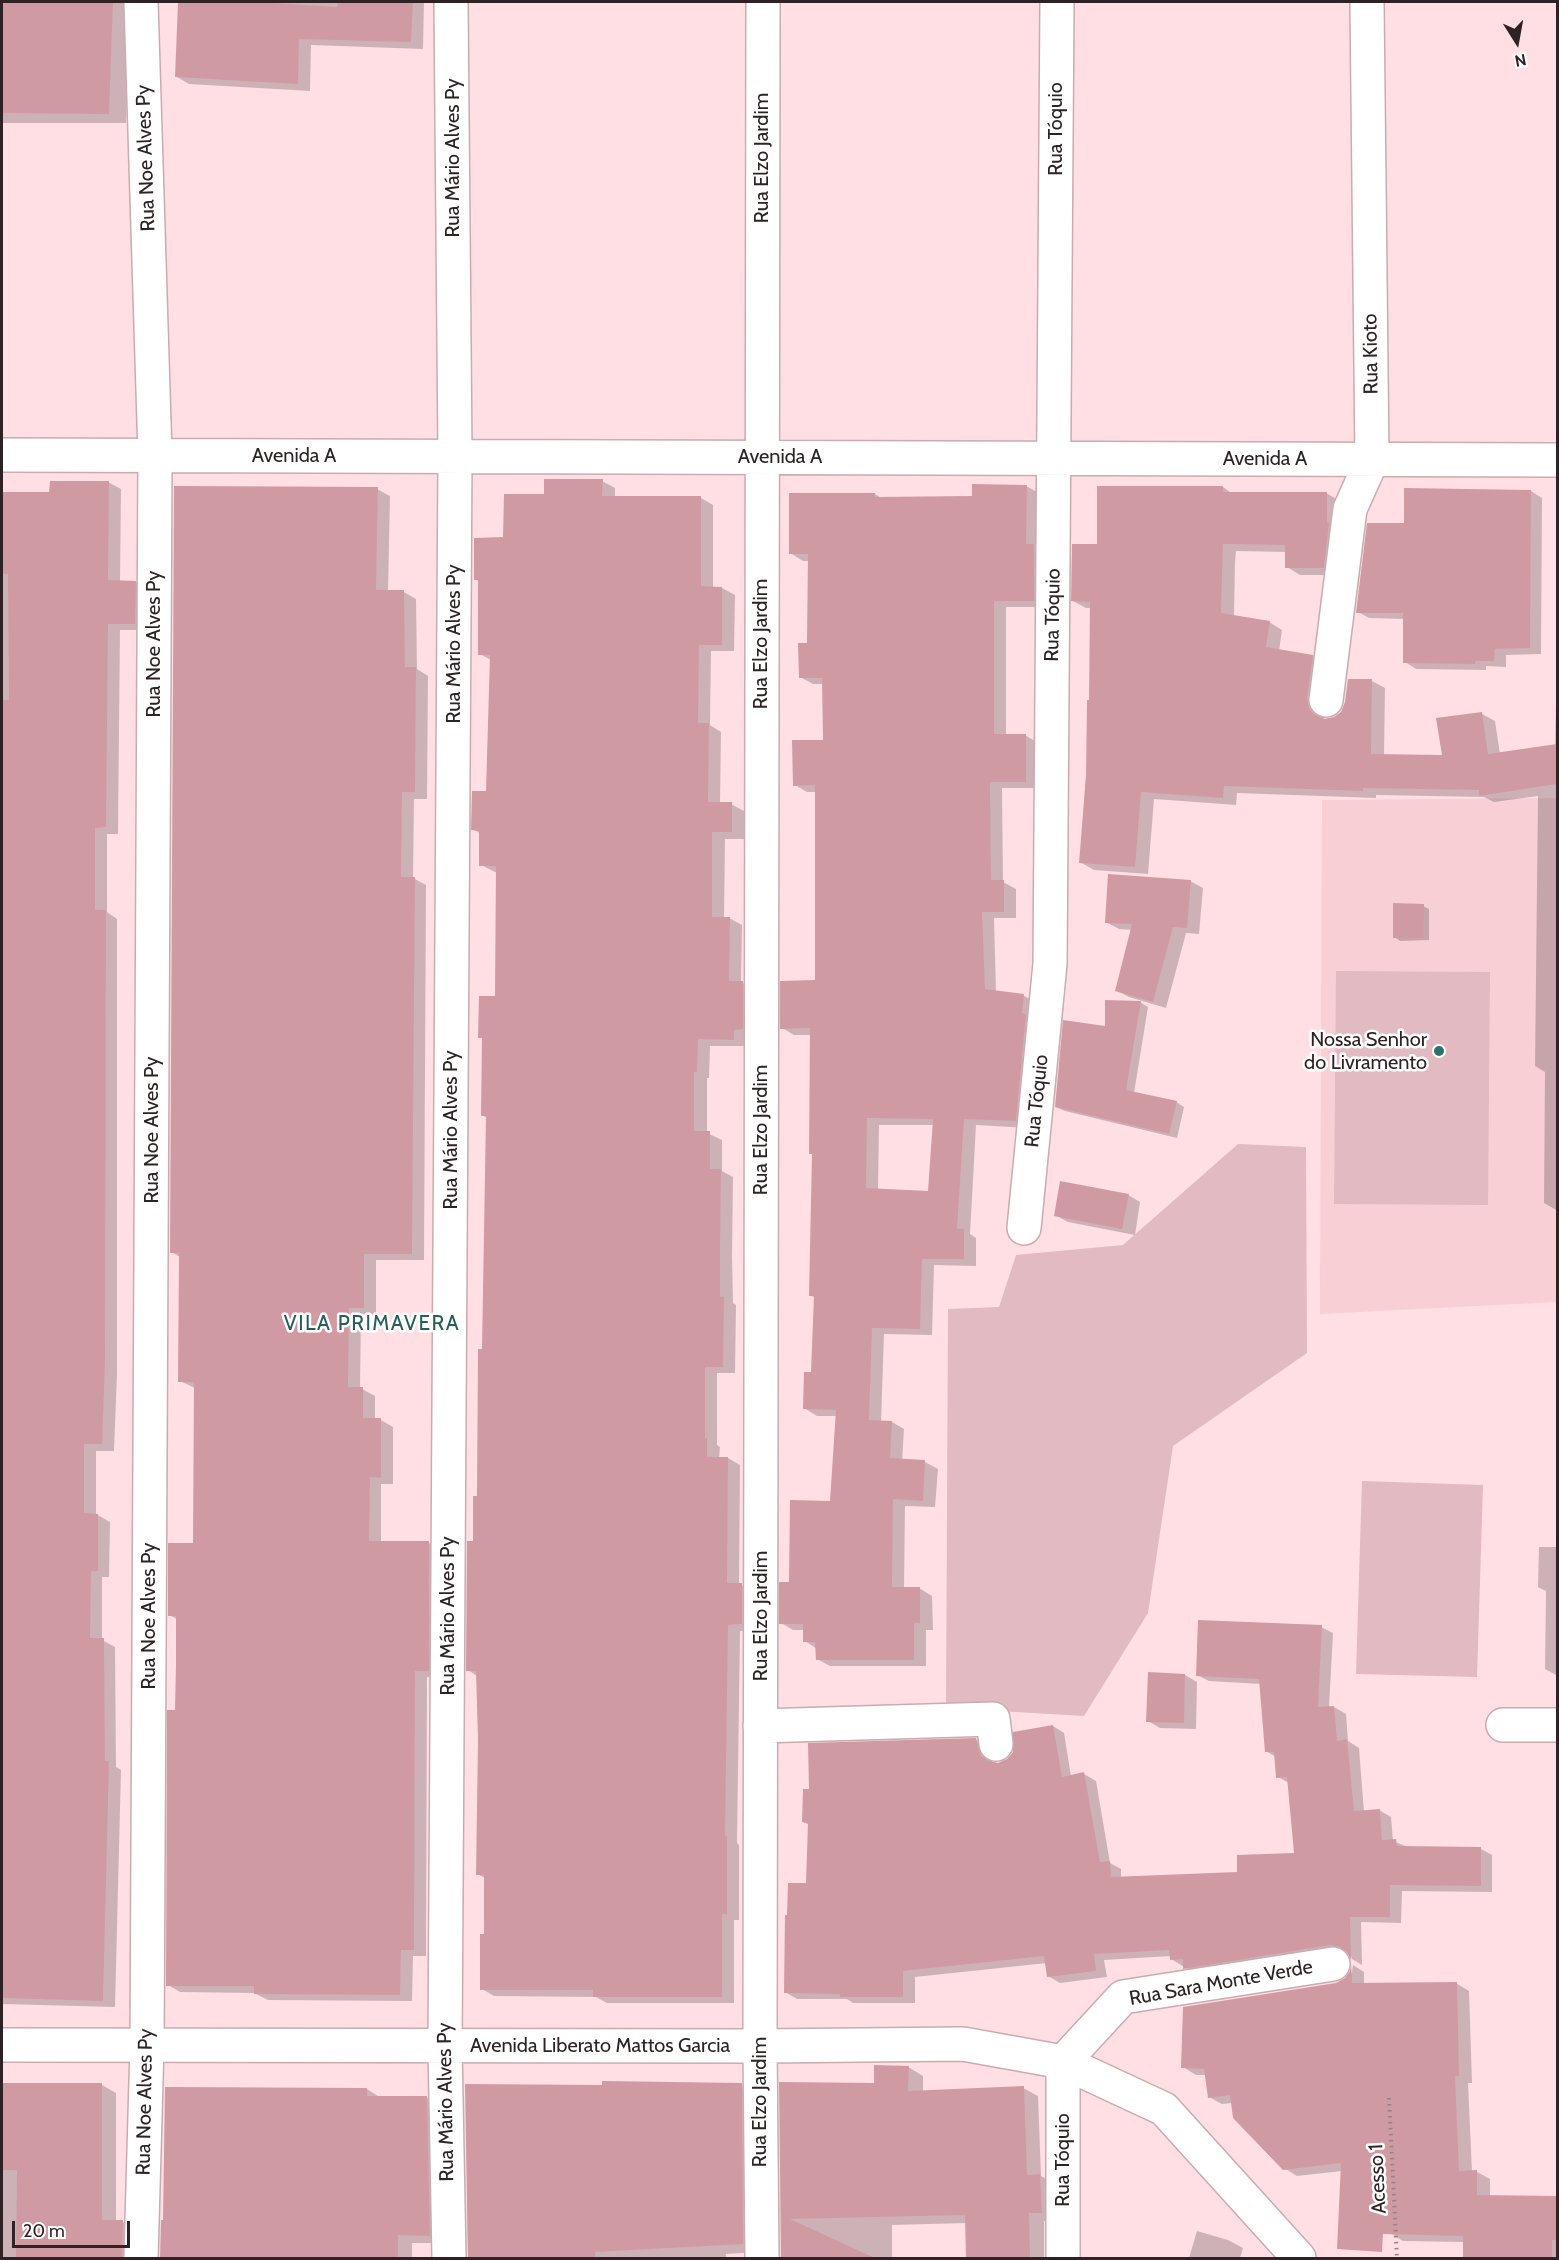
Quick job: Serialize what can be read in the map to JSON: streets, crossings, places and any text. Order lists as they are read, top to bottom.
{
  "streets": {
    "street": [
      "Rua Tóquio",
      "Rua Noe Alves Py",
      "Rua Mário Alves Py",
      "Rua Elzo Jardim",
      "Rua Kioto",
      "Avenida A",
      "Rua Sara Monte Verde",
      "Avenida Liberato Mattos Garcia"
    ],
    "path": ["Acesso 1"]
  },
  "crossings": [
    ["Rua Tóquio", "Avenida A"],
    ["Rua Tóquio", "Rua Sara Monte Verde"],
    ["Rua Tóquio", "Avenida Liberato Mattos Garcia"],
    ["Rua Noe Alves Py", "Avenida A"],
    ["Rua Noe Alves Py", "Avenida Liberato Mattos Garcia"],
    ["Rua Mário Alves Py", "Avenida A"],
    ["Rua Mário Alves Py", "Avenida Liberato Mattos Garcia"],
    ["Rua Elzo Jardim", "Avenida A"],
    ["Rua Elzo Jardim", "Avenida Liberato Mattos Garcia"],
    ["Rua Kioto", "Avenida A"],
    ["Rua Sara Monte Verde", "Avenida Liberato Mattos Garcia"]
  ],
  "districts": ["VILA PRIMAVERA"],
  "places": ["Nossa Senhor do Livramento"],
  "scale_bar": "20 m",
  "north": "bottom"
}
